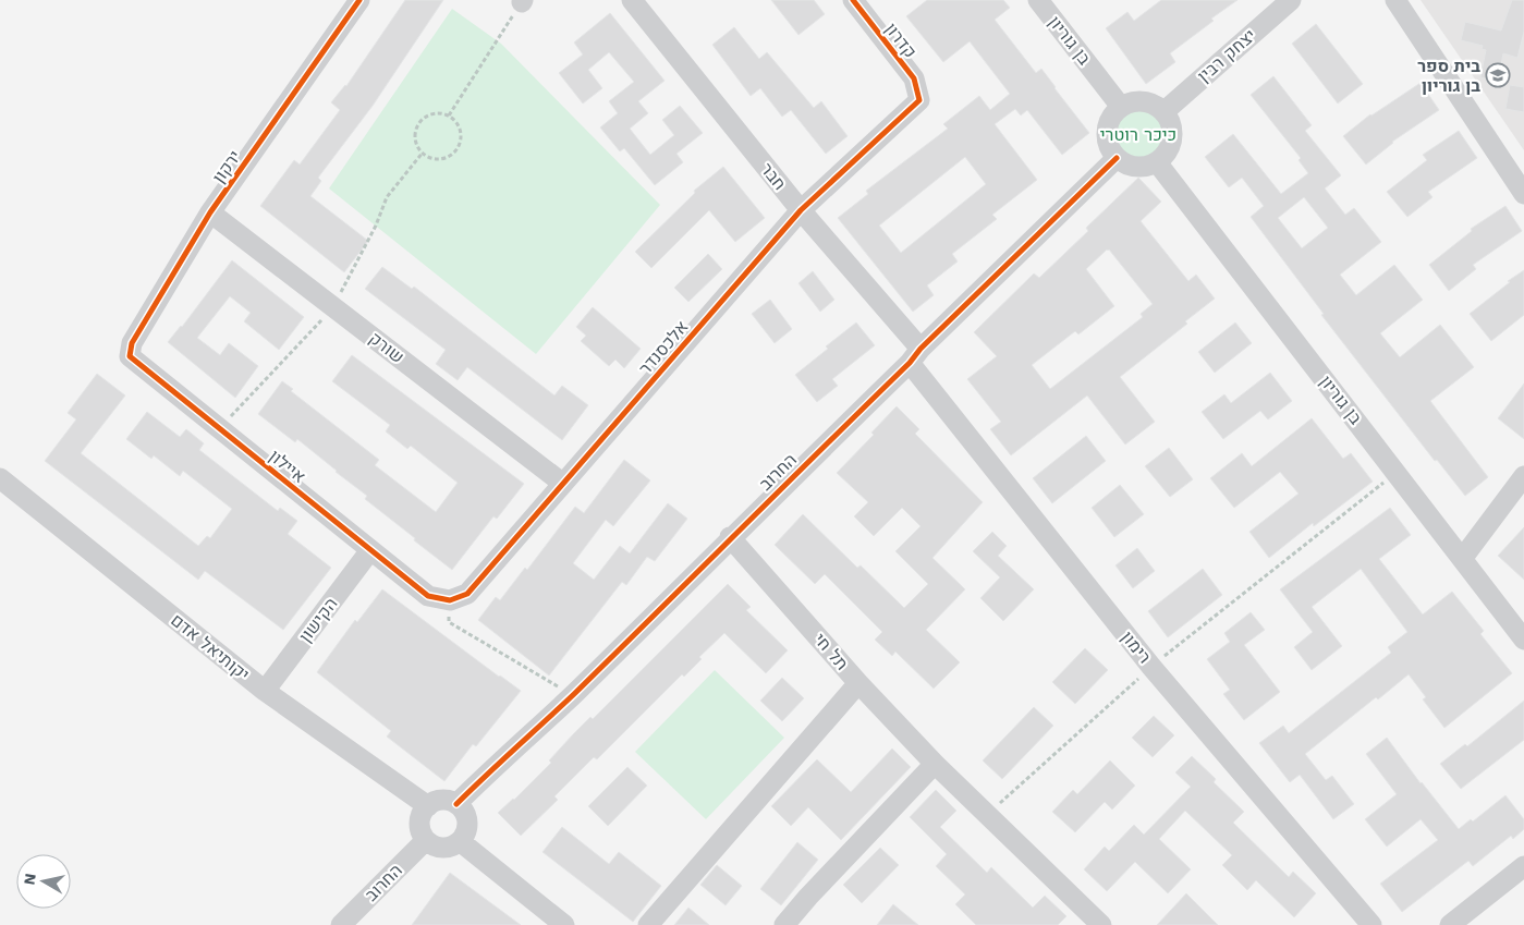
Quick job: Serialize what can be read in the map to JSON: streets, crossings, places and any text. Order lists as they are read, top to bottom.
{
  "streets": {
    "street": [
      "קדרון",
      "בן גוריון",
      "יצחק רבין",
      "ירקון",
      "חבר",
      "שורק",
      "אלכסנדר",
      "איילון",
      "החרוב",
      "הקישון",
      "יקותיאל אדם",
      "רימון",
      "תל חי"
    ]
  },
  "crossings": [
    ["קדרון", "אלכסנדר"],
    ["בן גוריון", "יצחק רבין"],
    ["בן גוריון", "החרוב"],
    ["יצחק רבין", "החרוב"],
    ["ירקון", "שורק"],
    ["ירקון", "איילון"],
    ["חבר", "אלכסנדר"],
    ["חבר", "החרוב"],
    ["חבר", "רימון"],
    ["שורק", "אלכסנדר"],
    ["אלכסנדר", "איילון"],
    ["איילון", "הקישון"],
    ["החרוב", "יקותיאל אדם"],
    ["החרוב", "רימון"],
    ["החרוב", "תל חי"],
    ["הקישון", "יקותיאל אדם"]
  ],
  "parks": ["כיכר רוטרי"],
  "places": {
    "school or university": ["בית ספר בן גוריון"]
  },
  "north": "left"
}
